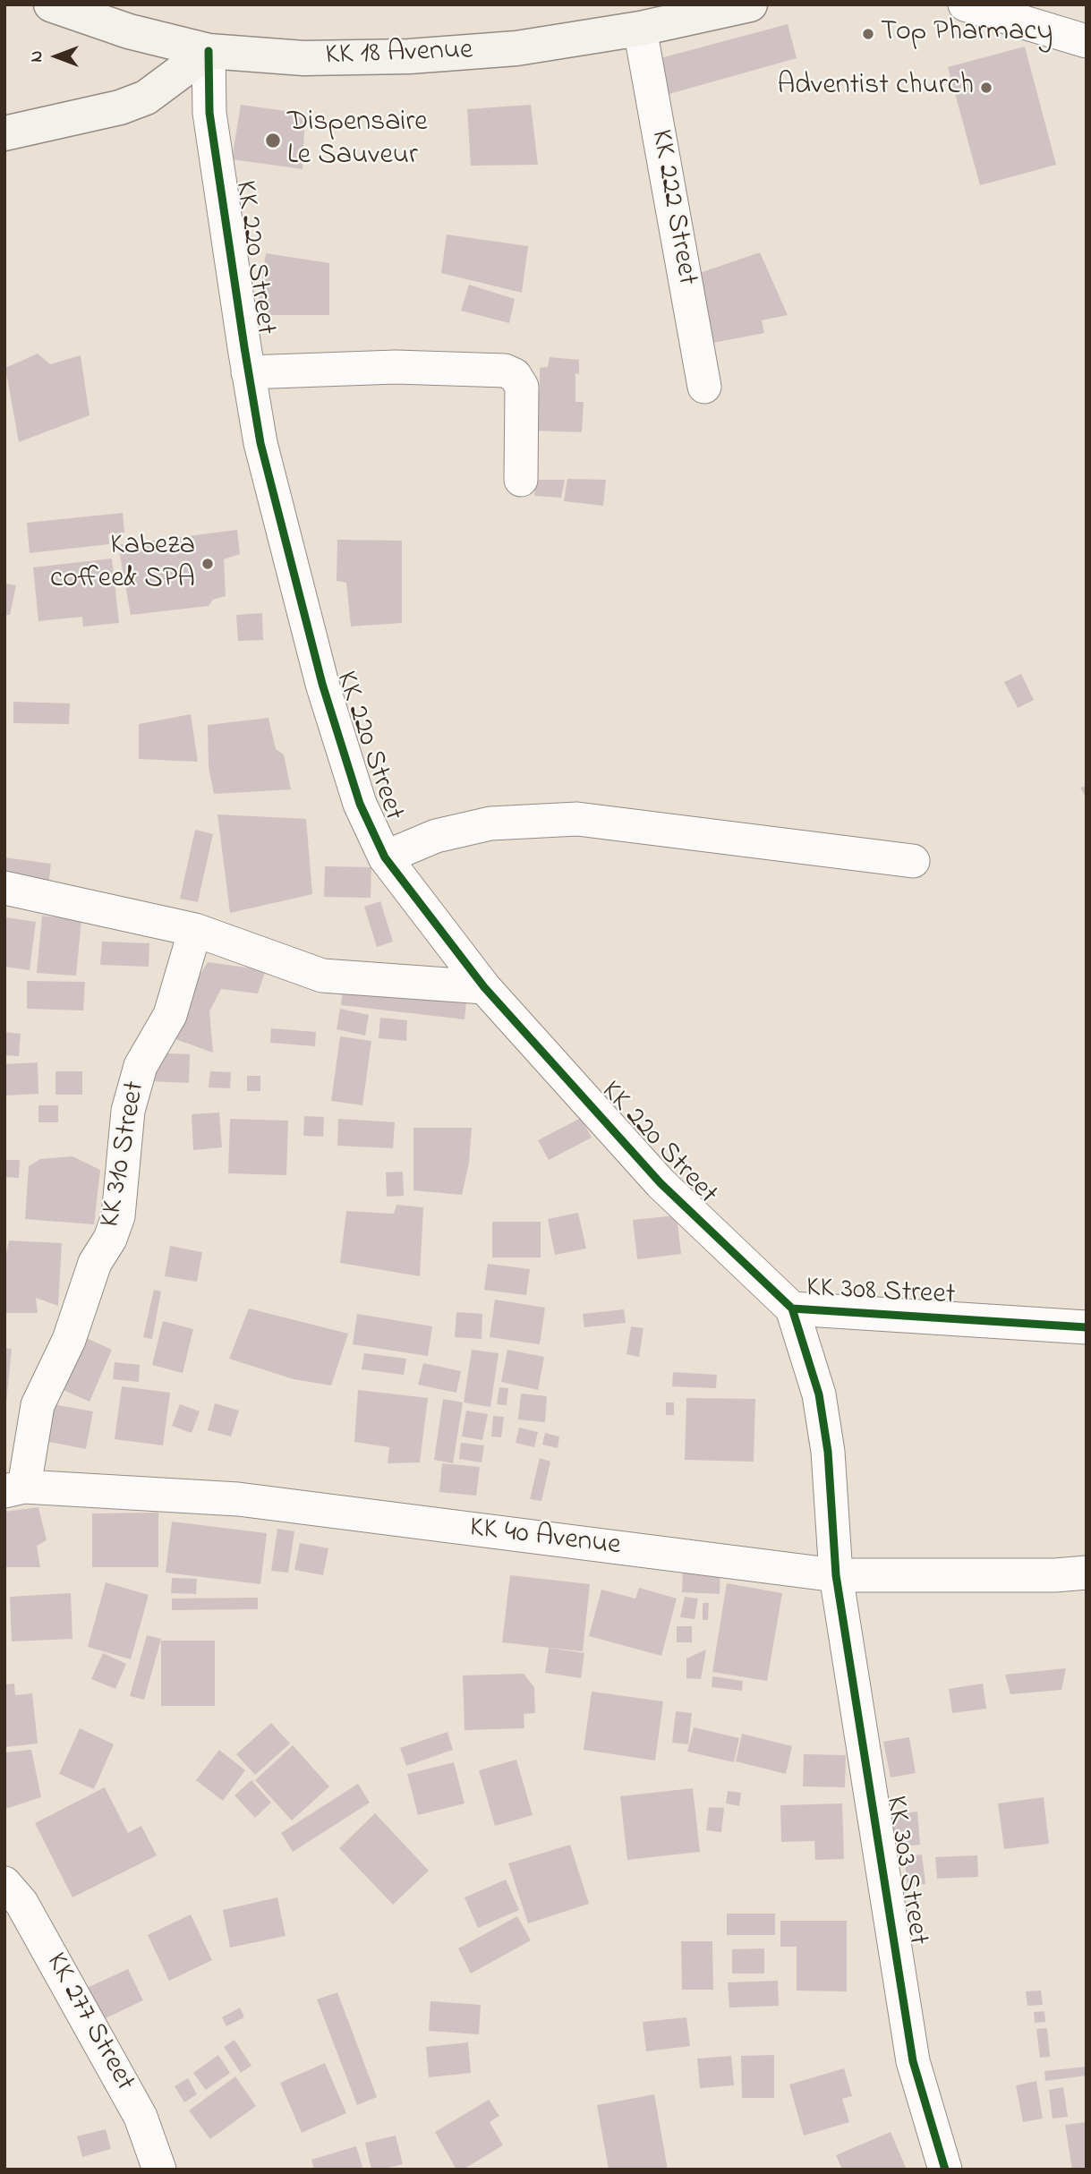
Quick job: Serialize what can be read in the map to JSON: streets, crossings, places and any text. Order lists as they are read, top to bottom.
{
  "streets": {
    "main road": ["KK 18 Avenue"],
    "street": [
      "KK 222 Street",
      "KK 220 Street",
      "KK 310 Street",
      "KK 308 Street",
      "KK 40 Avenue",
      "KK 303 Street",
      "KK 277 Street"
    ]
  },
  "crossings": [
    ["KK 18 Avenue", "KK 222 Street"],
    ["KK 18 Avenue", "KK 220 Street"],
    ["KK 220 Street", "KK 308 Street"],
    ["KK 310 Street", "KK 40 Avenue"],
    ["KK 308 Street", "KK 40 Avenue"],
    ["KK 308 Street", "KK 303 Street"],
    ["KK 40 Avenue", "KK 303 Street"]
  ],
  "places": [
    "Top Pharmacy",
    "Adventist church",
    "Dispensaire Le Sauveur",
    "Kabeza coffee& SPA"
  ],
  "north": "left"
}
